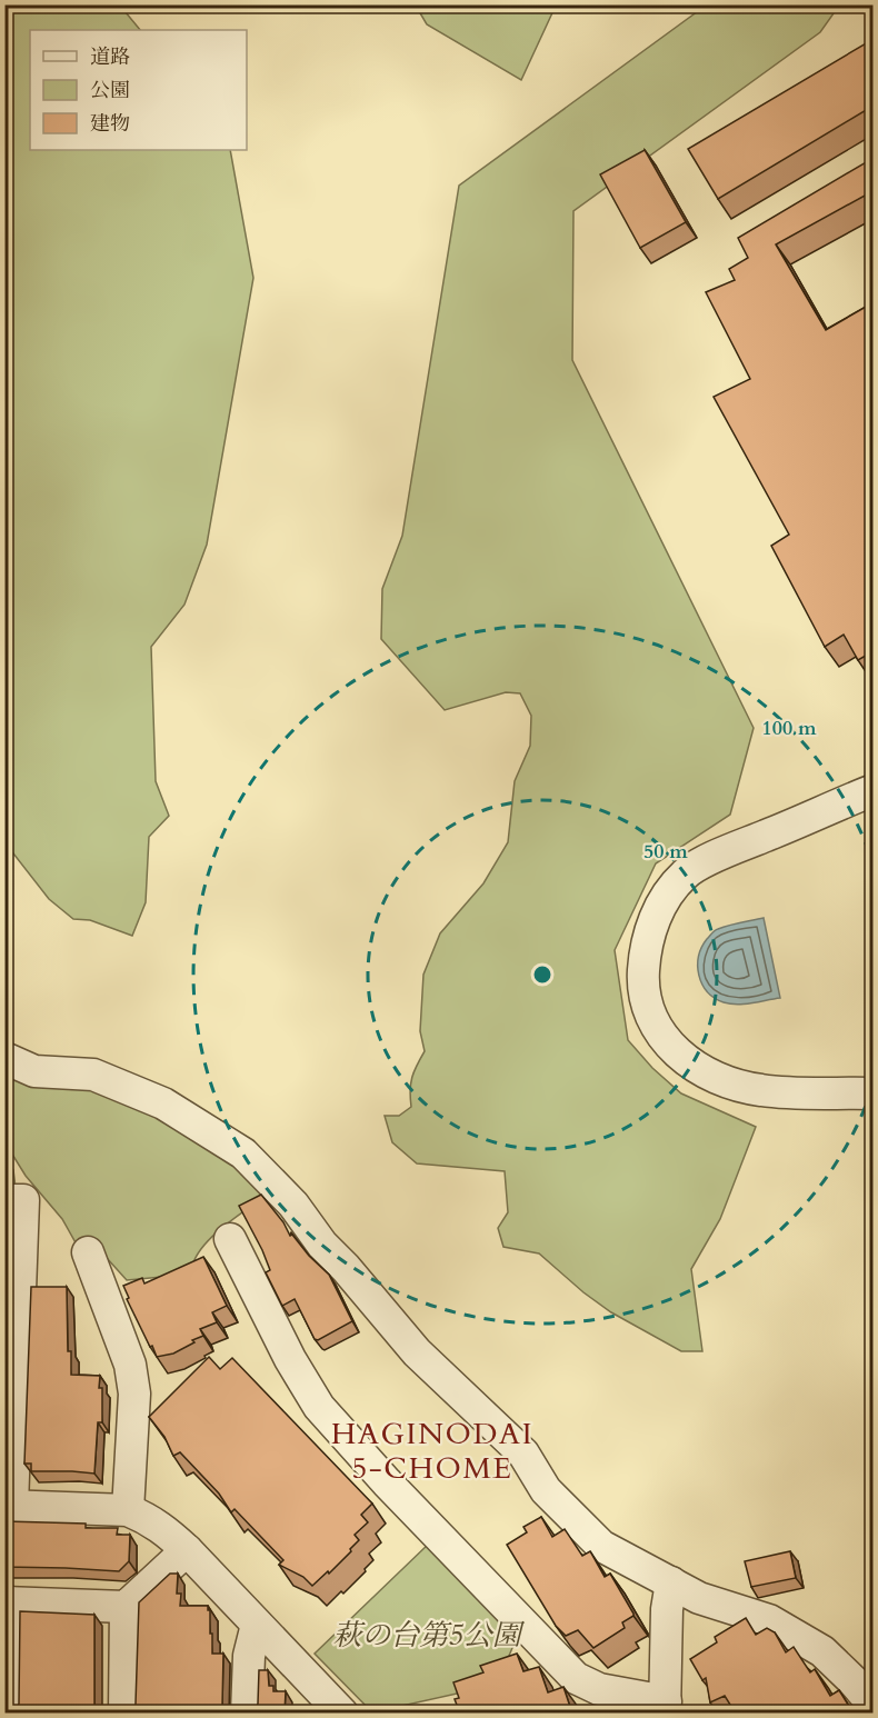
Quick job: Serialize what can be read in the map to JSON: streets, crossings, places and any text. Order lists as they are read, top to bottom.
{
  "districts": ["HAGINODAI 5-CHOME"],
  "parks": ["萩の台第5公園"],
  "legend": ["道路", "公園", "建物"],
  "rings": ["100 m", "50 m"]
}
